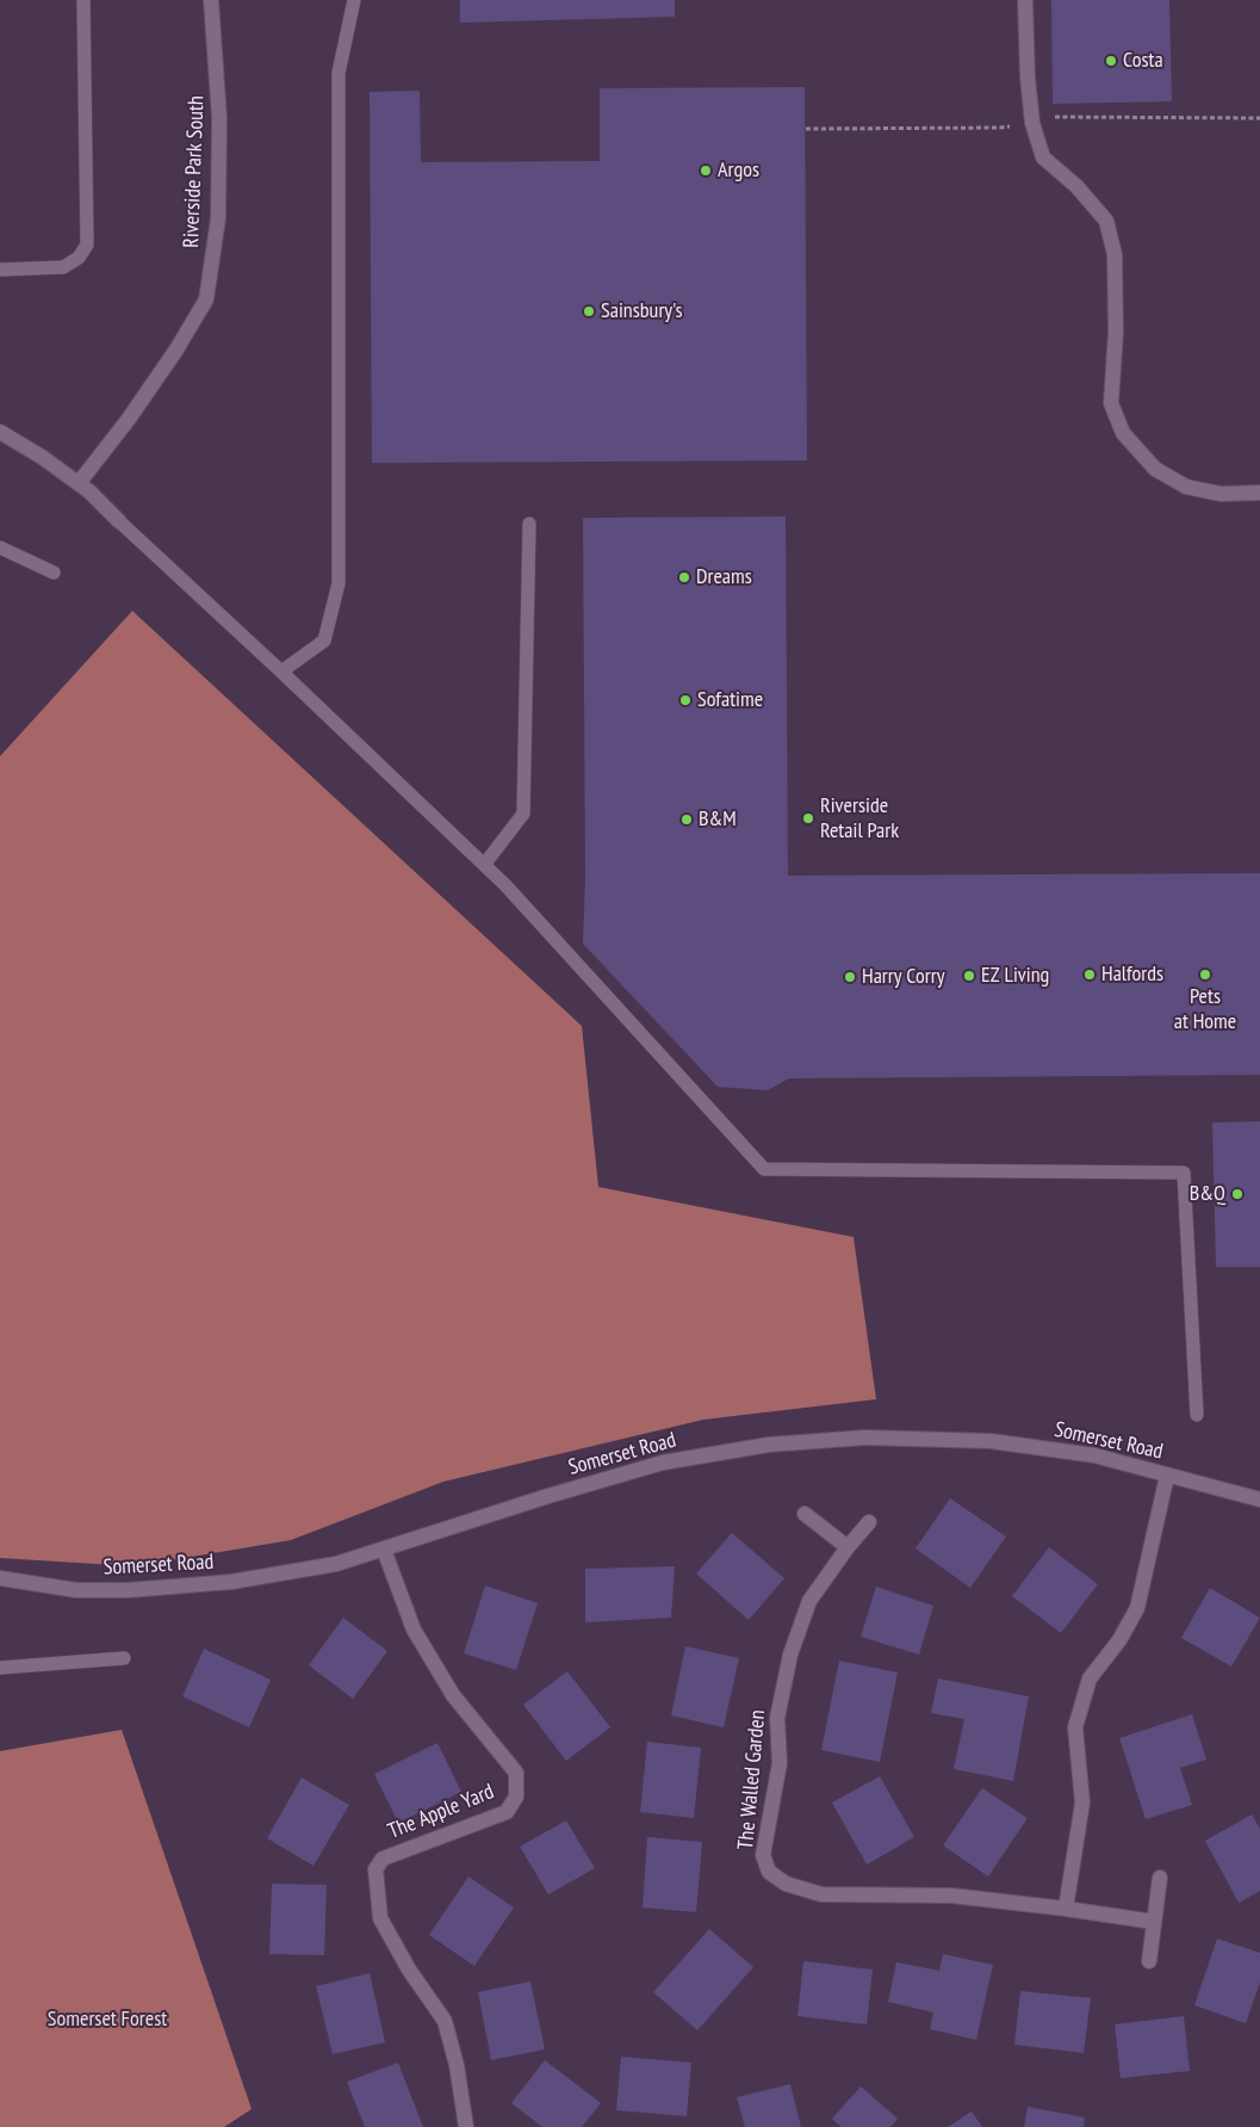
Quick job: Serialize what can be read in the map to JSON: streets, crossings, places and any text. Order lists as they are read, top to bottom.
{
  "streets": {
    "street": [
      "Riverside Park South",
      "Somerset Road",
      "The Walled Garden",
      "The Apple Yard"
    ]
  },
  "crossings": [
    ["Somerset Road", "The Apple Yard"]
  ],
  "parks": ["Somerset Forest"],
  "places": [
    "Costa",
    "Argos",
    "Sainsbury's",
    "Dreams",
    "Sofatime",
    "Riverside Retail Park",
    "B&M",
    "Halfords",
    "Pets at Home",
    "EZ Living",
    "Harry Corry",
    "B&Q"
  ]
}
